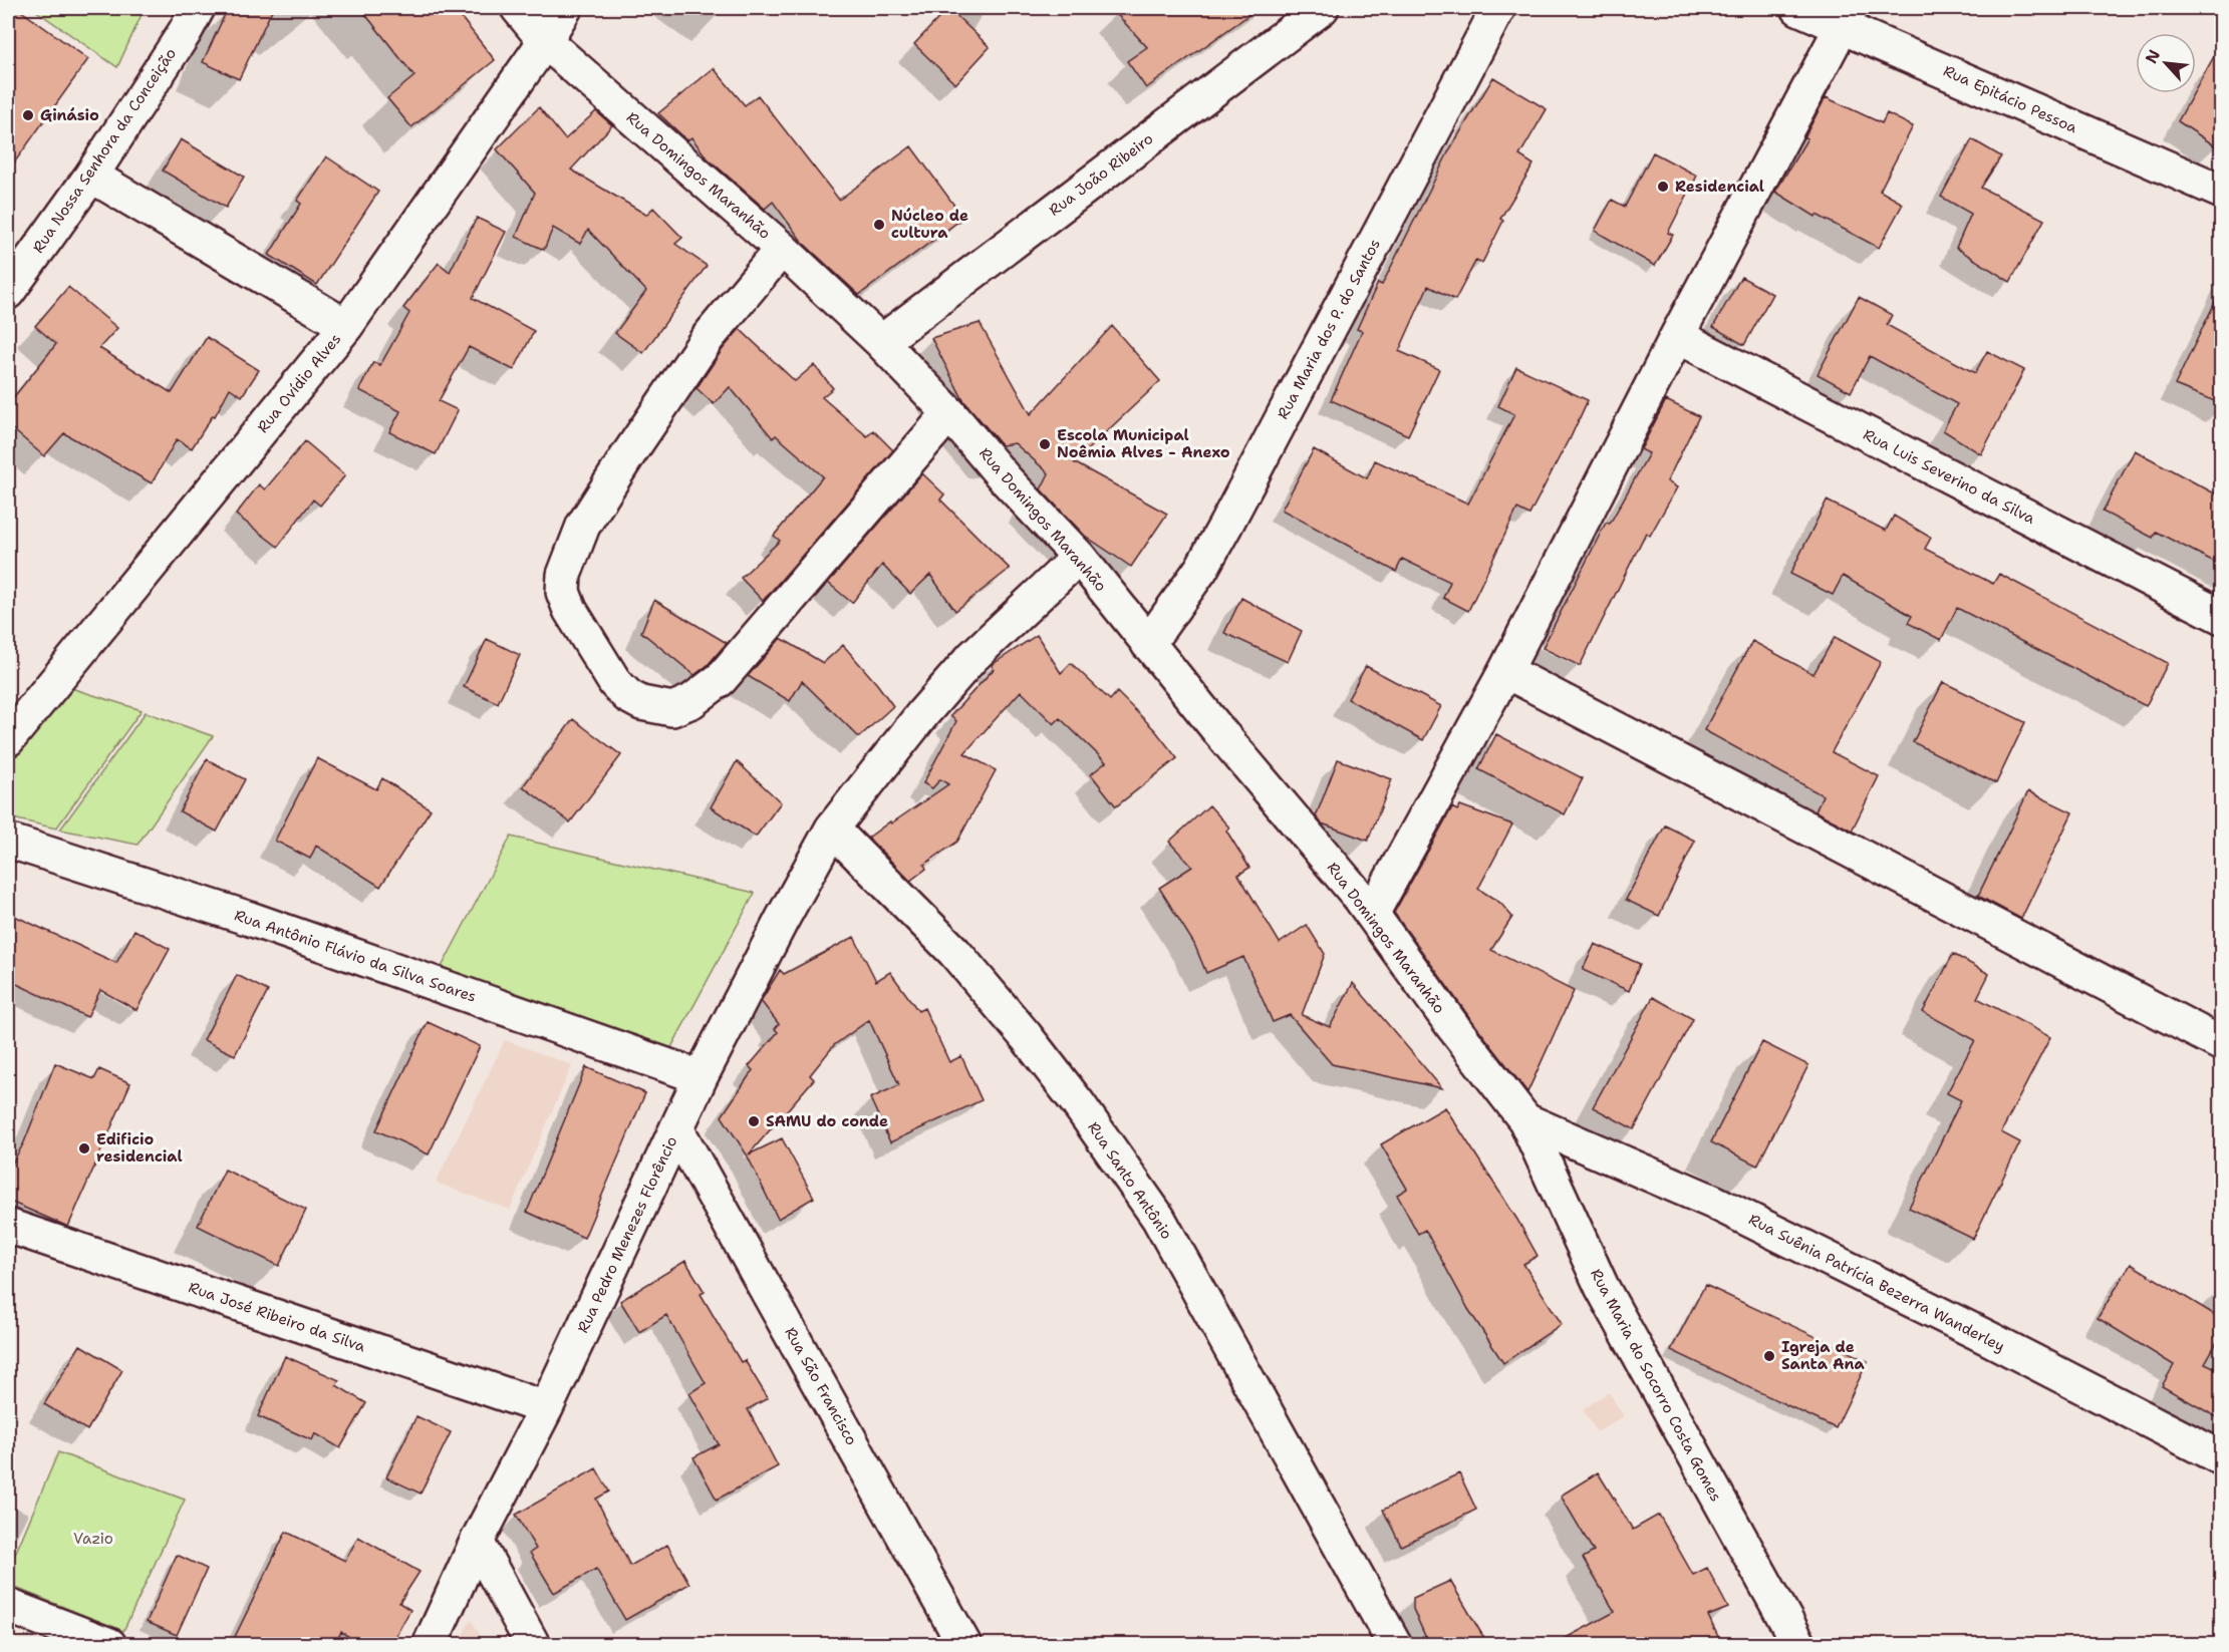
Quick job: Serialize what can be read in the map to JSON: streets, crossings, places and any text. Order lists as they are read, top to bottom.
{
  "streets": {
    "street": [
      "Rua Epitácio Pessoa",
      "Rua Nossa Senhora da Conceição",
      "Rua João Ribeiro",
      "Rua Domingos Maranhão",
      "Rua Maria dos P. do Santos",
      "Rua Ovídio Alves",
      "Rua Luis Severino da Silva",
      "Rua Antônio Flávio da Silva Soares",
      "Rua Santo Antônio",
      "Rua Pedro Menezes Florêncio",
      "Rua Suênia Patrícia Bezerra Wanderley",
      "Rua José Ribeiro da Silva",
      "Rua Maria do Socorro Costa Gomes",
      "Rua São Francisco"
    ]
  },
  "crossings": [
    ["Rua João Ribeiro", "Rua Domingos Maranhão"],
    ["Rua Domingos Maranhão", "Rua Maria dos P. do Santos"],
    ["Rua Domingos Maranhão", "Rua Ovídio Alves"],
    ["Rua Domingos Maranhão", "Rua Pedro Menezes Florêncio"],
    ["Rua Domingos Maranhão", "Rua Suênia Patrícia Bezerra Wanderley"],
    ["Rua Domingos Maranhão", "Rua Maria do Socorro Costa Gomes"],
    ["Rua Antônio Flávio da Silva Soares", "Rua Pedro Menezes Florêncio"],
    ["Rua Santo Antônio", "Rua Pedro Menezes Florêncio"],
    ["Rua Pedro Menezes Florêncio", "Rua José Ribeiro da Silva"],
    ["Rua Pedro Menezes Florêncio", "Rua São Francisco"],
    ["Rua Suênia Patrícia Bezerra Wanderley", "Rua Maria do Socorro Costa Gomes"]
  ],
  "parks": ["Vazio"],
  "places": [
    "Ginásio",
    "Residencial",
    "Núcleo de cultura",
    "Escola Municipal Noêmia Alves - Anexo",
    "SAMU do conde",
    "Edificio residencial",
    "Igreja de Santa Ana"
  ],
  "north": "top left"
}
